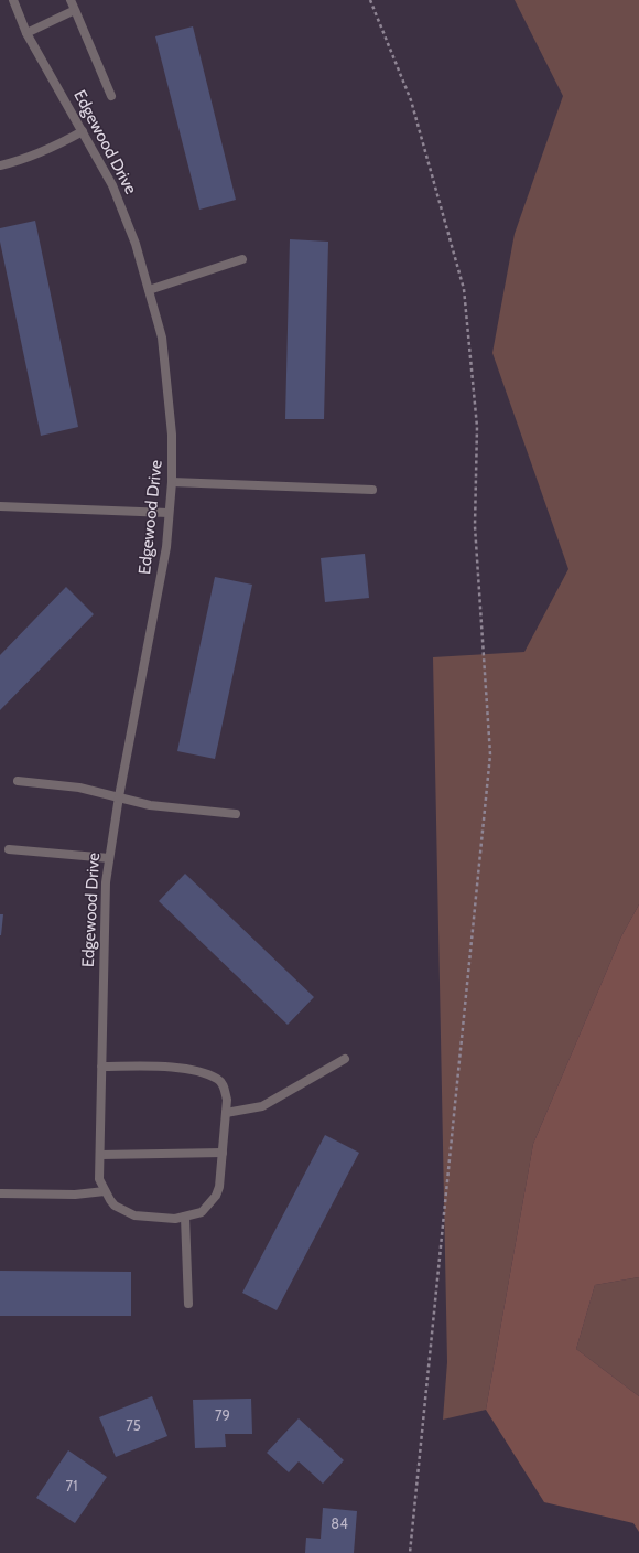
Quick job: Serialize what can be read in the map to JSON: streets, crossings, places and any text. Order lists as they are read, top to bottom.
{
  "streets": {
    "street": ["Edgewood Drive"]
  },
  "house_numbers": [
    "79",
    "75",
    "71",
    "84"
  ]
}
